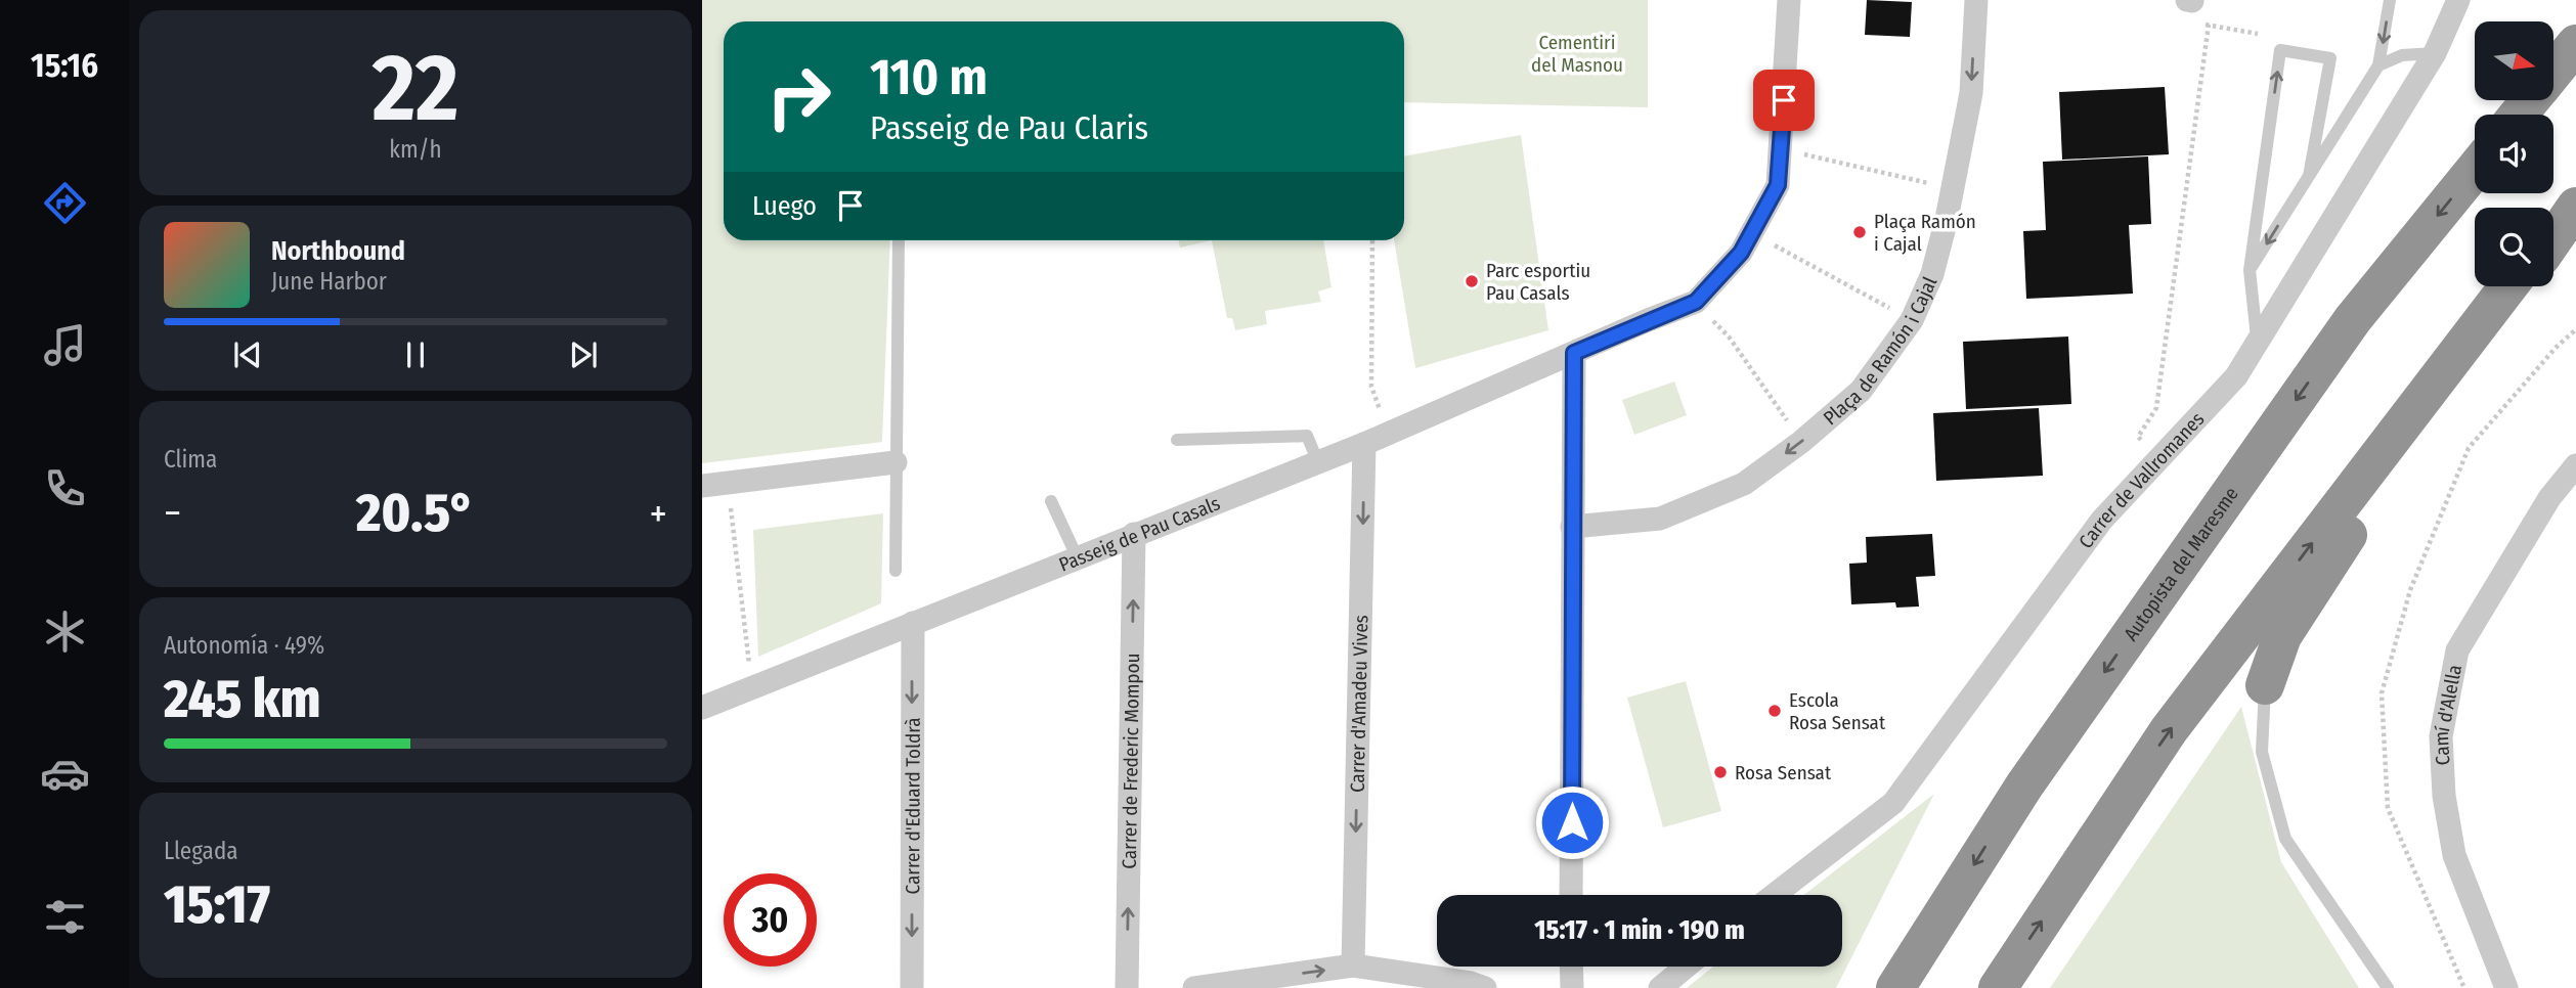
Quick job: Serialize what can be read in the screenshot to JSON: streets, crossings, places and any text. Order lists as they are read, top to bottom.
{
  "streets": {
    "highway": ["Autopista del Maresme"],
    "street": [
      "Plaça de Ramón i Cajal",
      "Carrer de Vallromanes",
      "Passeig de Pau Casals",
      "Carrer d'Amadeu Vives",
      "Camí d'Alella",
      "Carrer de Frederic Mompou",
      "Carrer d'Eduard Toldrà"
    ]
  },
  "crossings": [
    ["Passeig de Pau Casals", "Carrer d'Amadeu Vives"],
    ["Passeig de Pau Casals", "Carrer de Frederic Mompou"],
    ["Passeig de Pau Casals", "Carrer d'Eduard Toldrà"]
  ],
  "one_way": [
    "Plaça de Ramón i Cajal",
    "Carrer d'Amadeu Vives",
    "Carrer de Frederic Mompou",
    "Carrer d'Eduard Toldrà"
  ],
  "parks": ["Cementiri del Masnou"],
  "places": [
    "Plaça Ramón i Cajal",
    "Parc esportiu Pau Casals",
    "Escola Rosa Sensat",
    "Rosa Sensat"
  ],
  "north": "right",
  "page": {
    "tabs": "15:16",
    "tile": [
      ["22", "km/h"],
      "Clima",
      ["Autonomía · 49%", "245 km"],
      ["Llegada", "15:17"]
    ],
    "turn": ["110 m", "Passeig de Pau Claris"],
    "then": "Luego",
    "song": ["Northbound", "June Harbor"],
    "heat": ["−", "20.5°", "+"],
    "limit": "30",
    "trip": "15:17 · 1 min · 190 m"
  }
}
